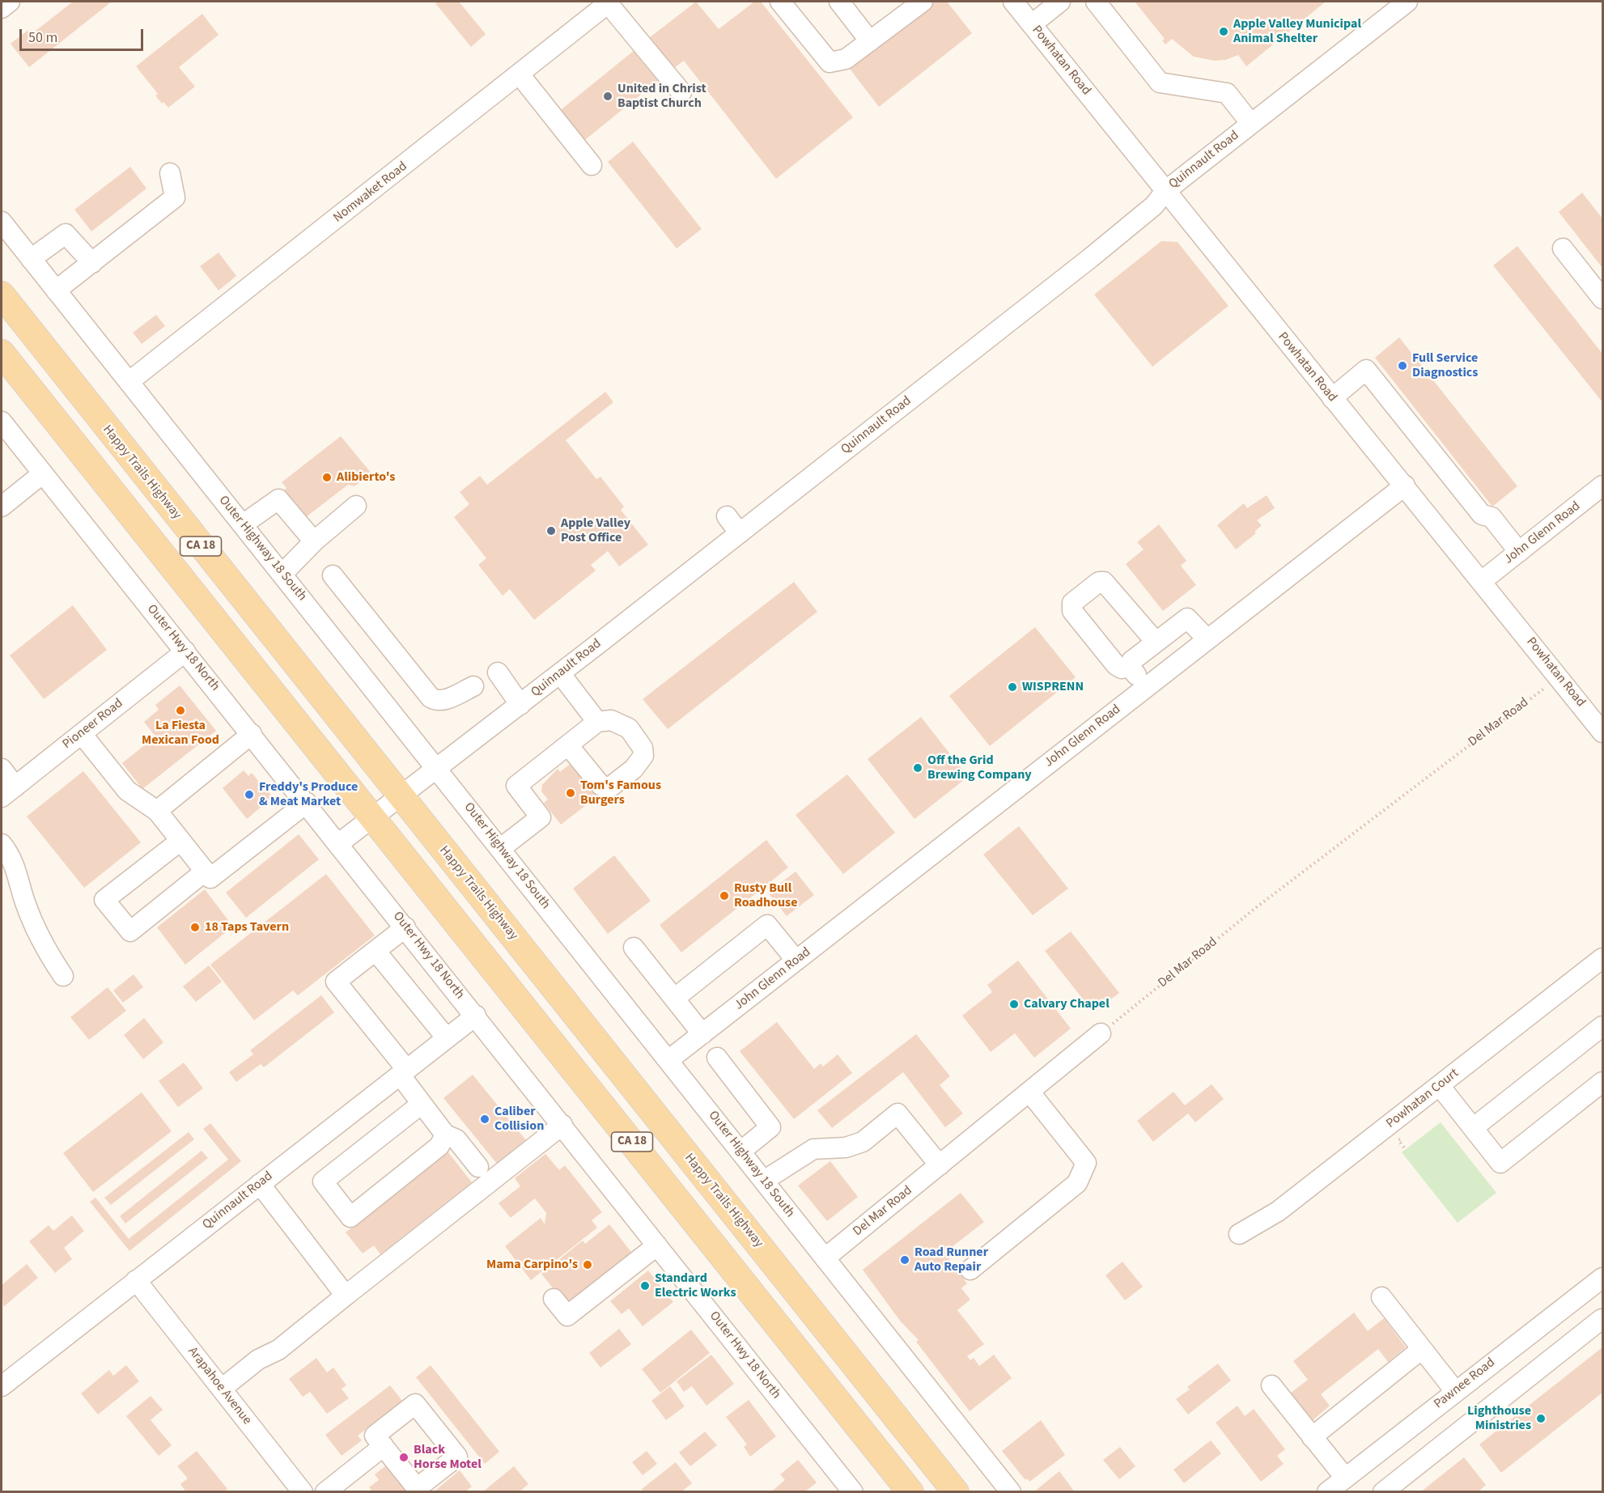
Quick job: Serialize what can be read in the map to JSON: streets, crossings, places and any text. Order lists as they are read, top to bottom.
{
  "streets": {
    "main road": ["Happy Trails Highway", "CA 18"],
    "street": [
      "Powhatan Road",
      "Quinnault Road",
      "Nomwaket Road",
      "John Glenn Road",
      "Outer Highway 18 South",
      "Outer Hwy 18 North",
      "Del Mar Road",
      "Pioneer Road",
      "Powhatan Court",
      "Pawnee Road",
      "Arapahoe Avenue"
    ]
  },
  "crossings": [
    ["Powhatan Road", "Quinnault Road"],
    ["Powhatan Road", "John Glenn Road"],
    ["Powhatan Road", "Del Mar Road"],
    ["Quinnault Road", "Happy Trails Highway"],
    ["Quinnault Road", "CA 18"],
    ["Quinnault Road", "Outer Highway 18 South"],
    ["Quinnault Road", "Outer Hwy 18 North"],
    ["Quinnault Road", "Arapahoe Avenue"],
    ["Nomwaket Road", "Outer Highway 18 South"],
    ["John Glenn Road", "Outer Highway 18 South"],
    ["Outer Highway 18 South", "Del Mar Road"],
    ["Outer Hwy 18 North", "Pioneer Road"]
  ],
  "places": [
    "Apple Valley Municipal Animal Shelter",
    "United in Christ Baptist Church",
    "Full Service Diagnostics",
    "Alibierto's",
    "Apple Valley Post Office",
    "WISPRENN",
    "La Fiesta Mexican Food",
    "Off the Grid Brewing Company",
    "Tom's Famous Burgers",
    "Freddy's Produce & Meat Market",
    "Rusty Bull Roadhouse",
    "18 Taps Tavern",
    "Calvary Chapel",
    "Caliber Collision",
    "Road Runner Auto Repair",
    "Mama Carpino's",
    "Standard Electric Works",
    "Lighthouse Ministries",
    "Black Horse Motel"
  ],
  "scale_bar": "50 m"
}
